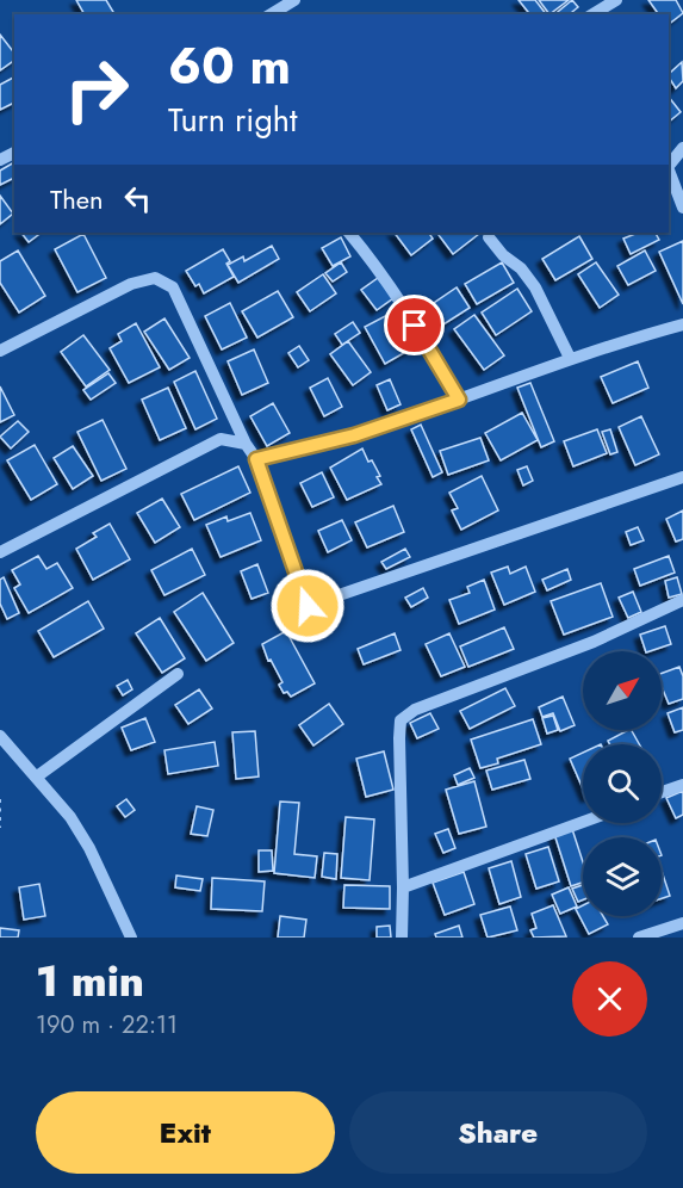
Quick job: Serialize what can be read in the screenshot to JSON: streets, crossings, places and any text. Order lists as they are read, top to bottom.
{
  "north": "top right",
  "page": {
    "turn": ["60 m", "Turn right"],
    "then": "Then",
    "heading": ["1 min", "190 m · 22:11"],
    "buttons": ["Exit", "Share"]
  }
}
